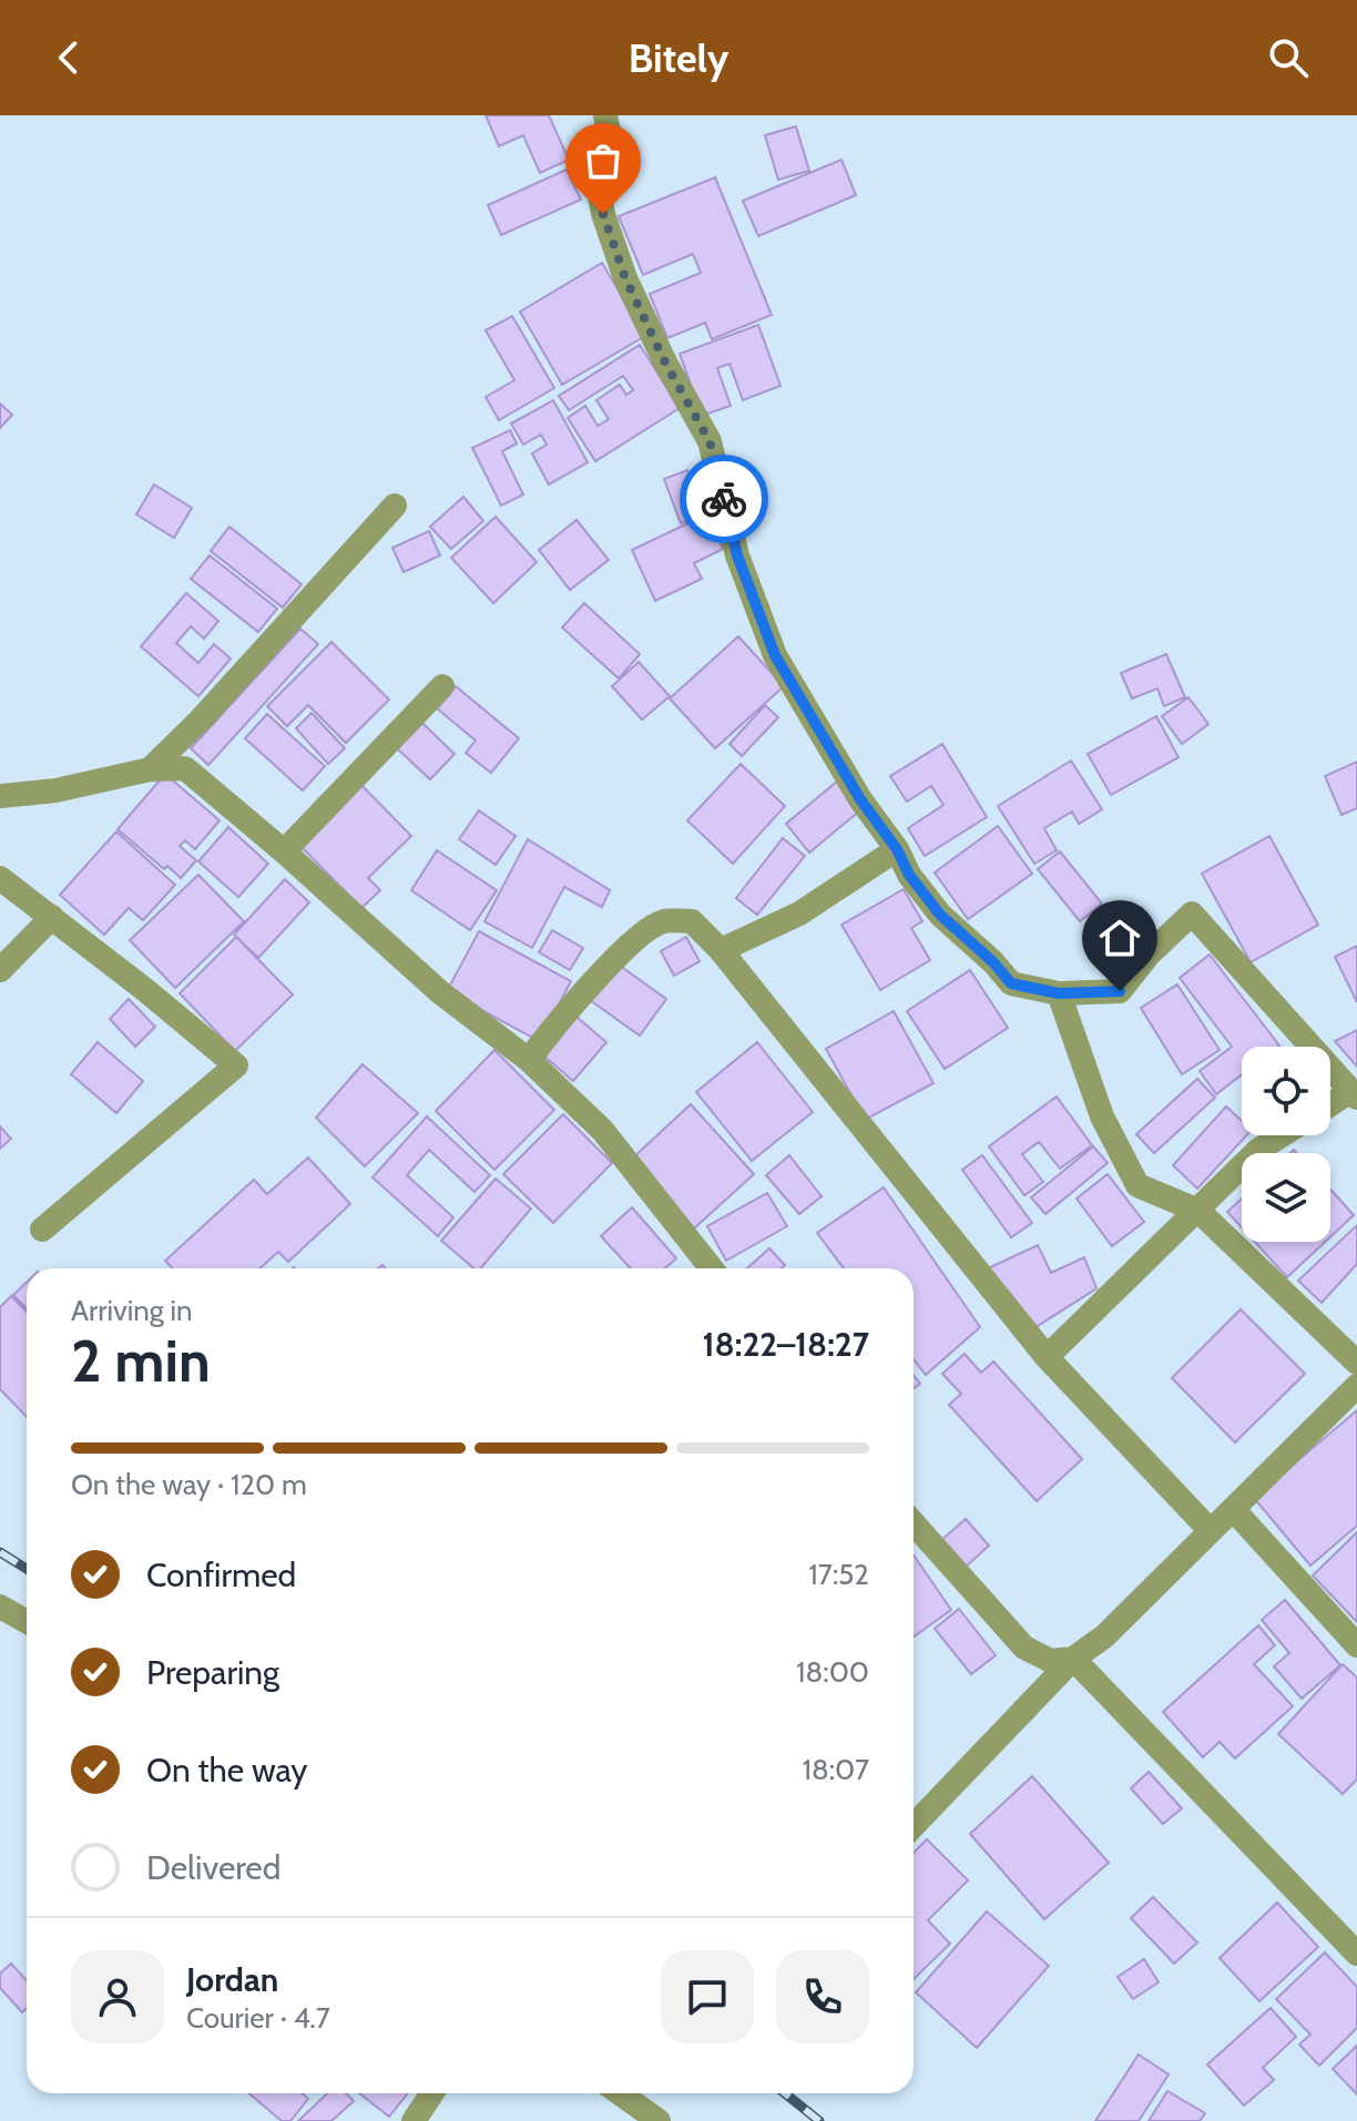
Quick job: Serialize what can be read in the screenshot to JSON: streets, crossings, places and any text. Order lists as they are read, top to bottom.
{
  "page": {
    "header": "Bitely",
    "heading": ["2 min", "Arriving in", "18:22–18:27"],
    "panel": ["Jordan", "Courier · 4.7"],
    "bar": "On the way · 120 m",
    "list": [
      ["Confirmed", "17:52"],
      ["Preparing", "18:00"],
      ["On the way", "18:07"],
      "Delivered"
    ]
  }
}
